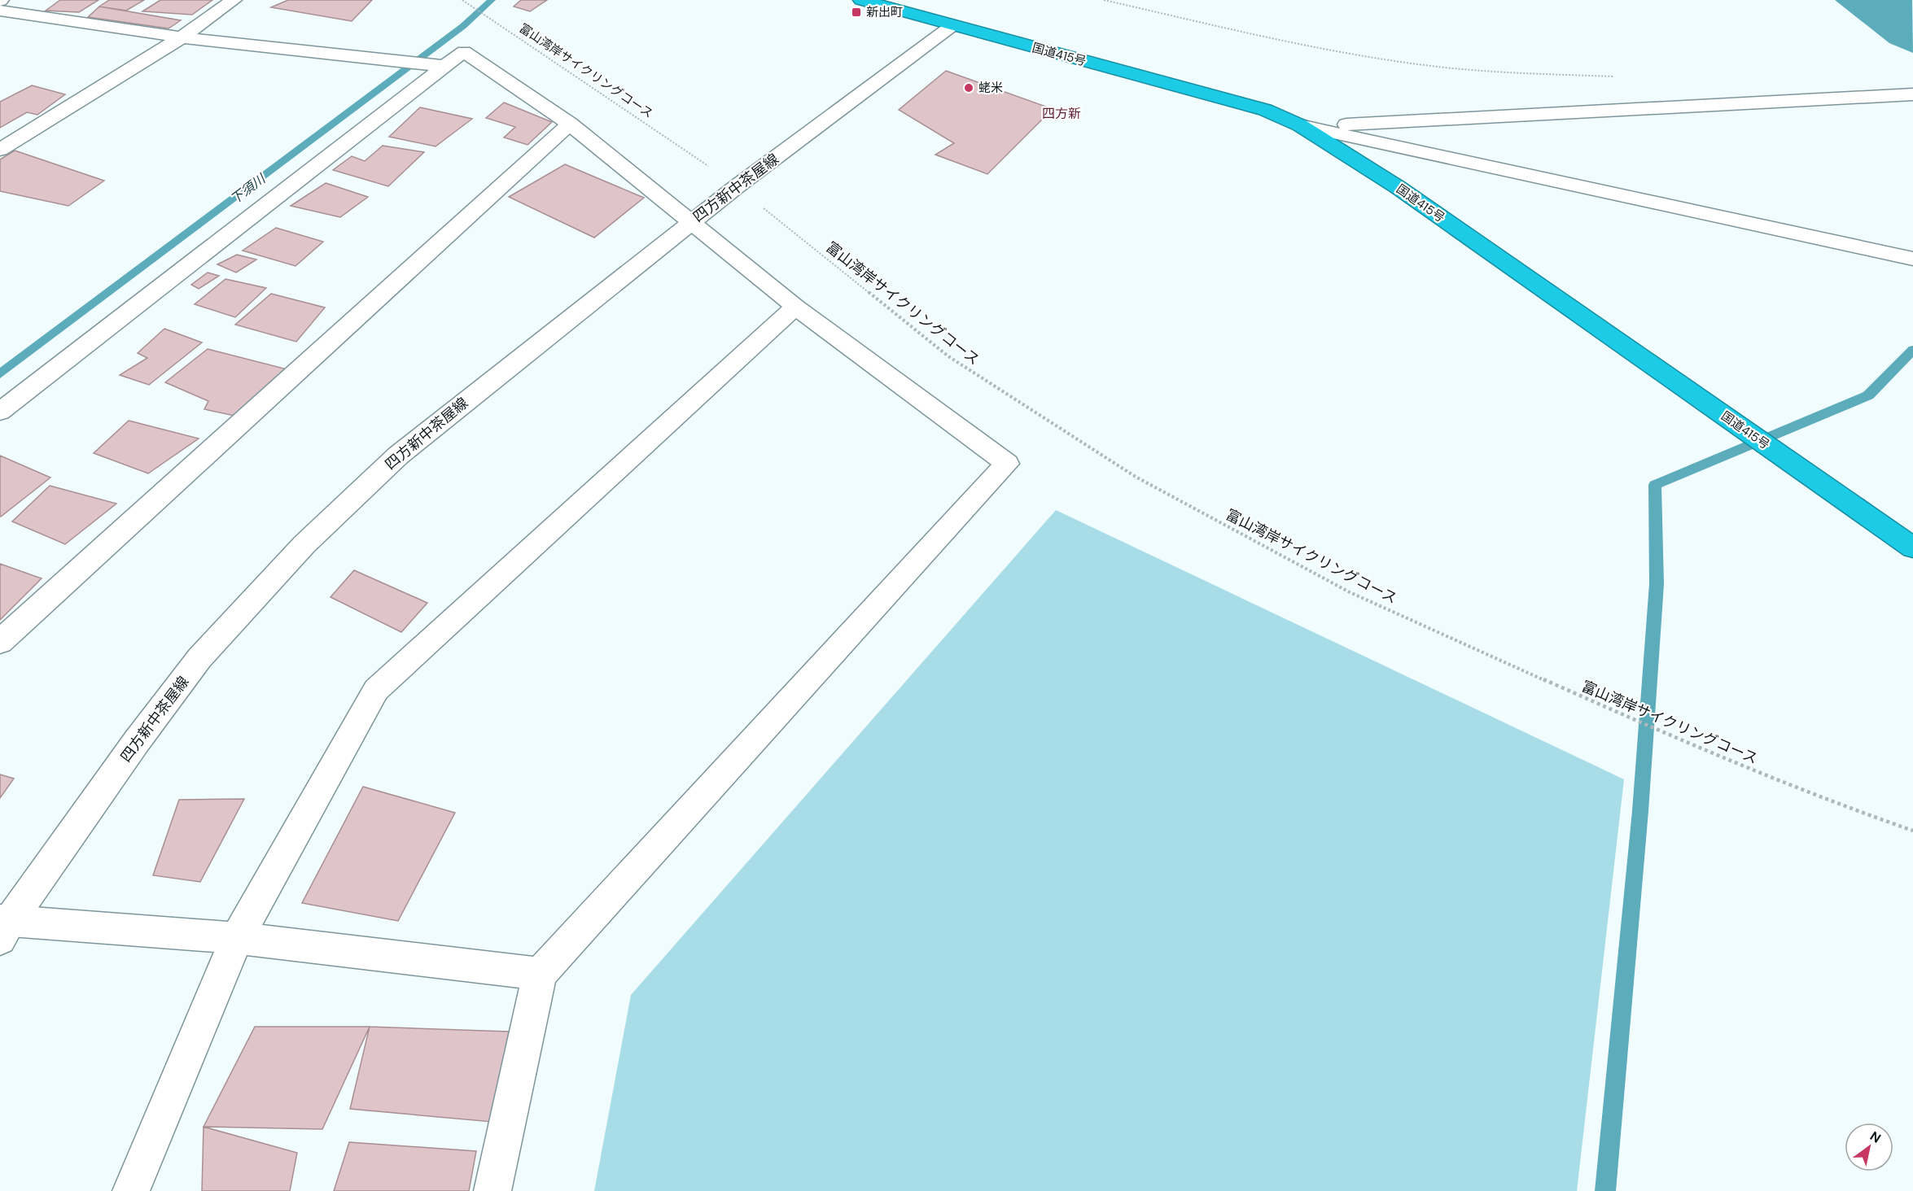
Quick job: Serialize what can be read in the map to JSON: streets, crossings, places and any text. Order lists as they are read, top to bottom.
{
  "streets": {
    "highway": ["国道415号"],
    "street": ["四方新中茶屋線"],
    "path": ["富山湾岸サイクリングコース"]
  },
  "crossings": [
    ["国道415号", "四方新中茶屋線"]
  ],
  "districts": ["四方新"],
  "water": ["下須川"],
  "places": {
    "transit": ["新出町"],
    "other": ["蛯米"]
  },
  "north": "top right"
}
